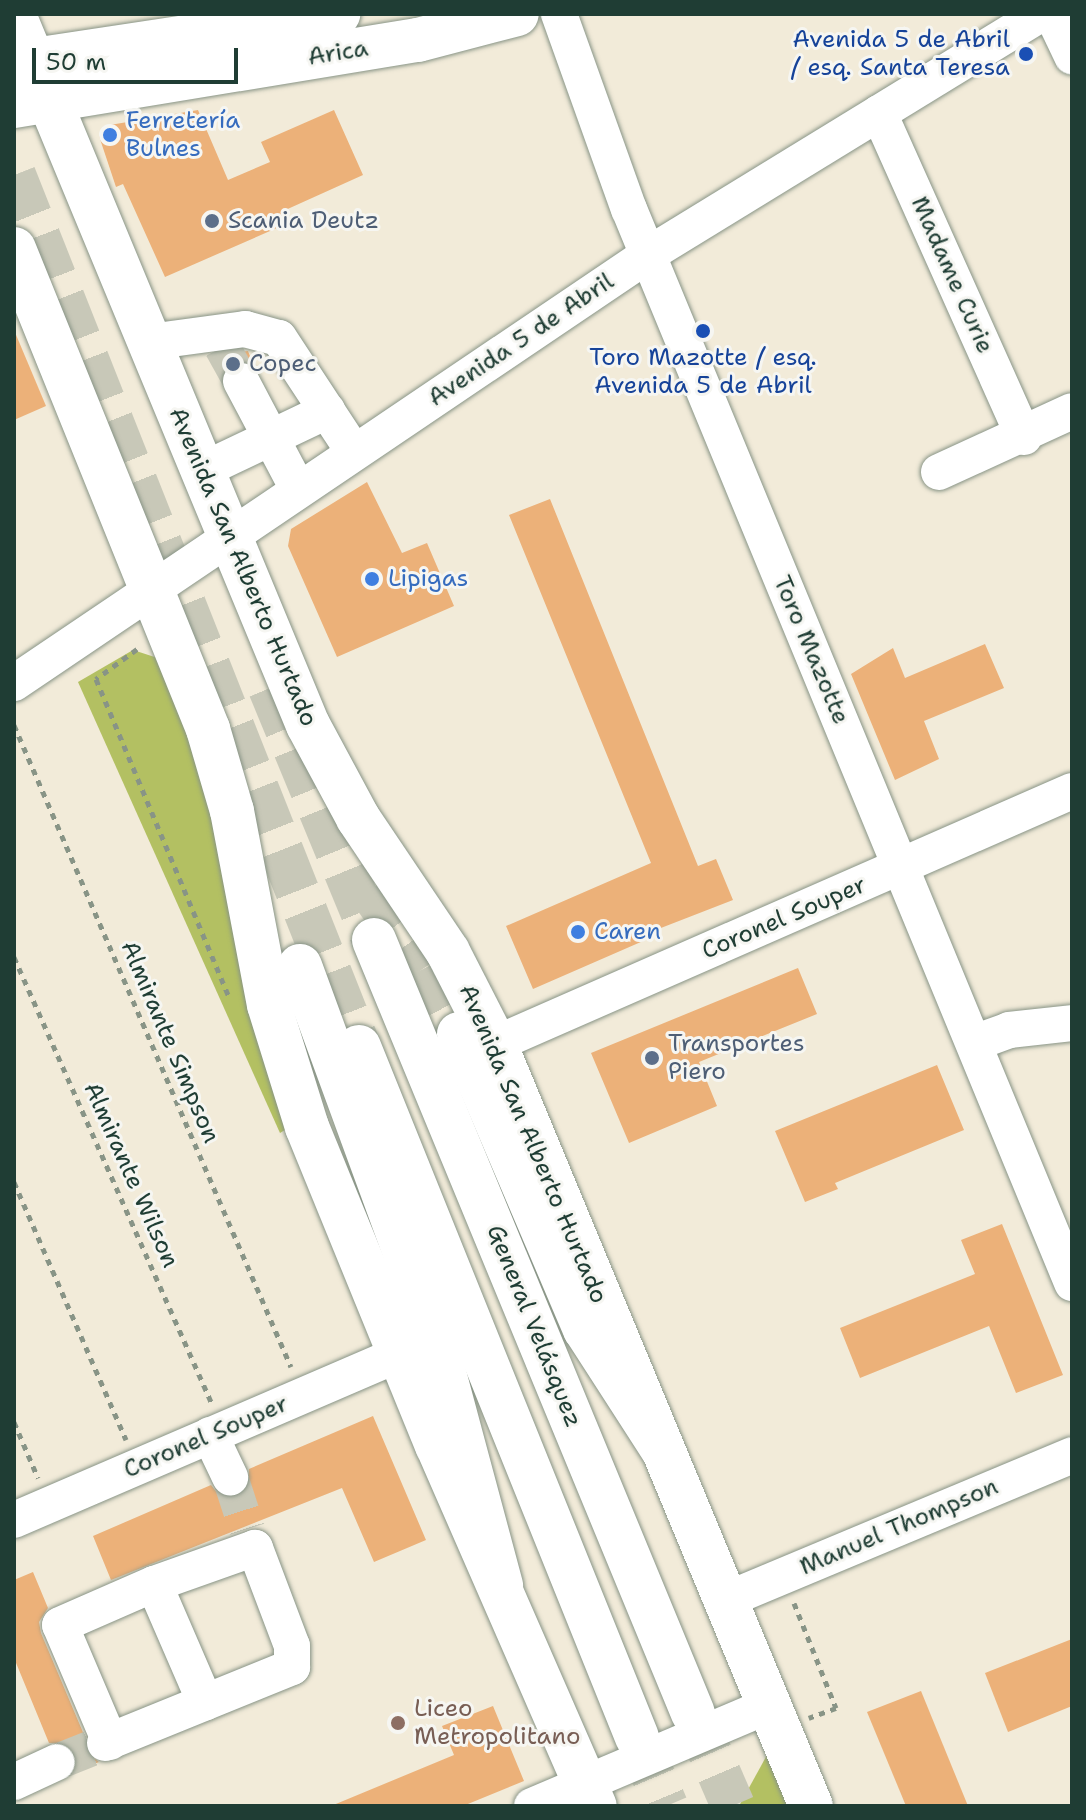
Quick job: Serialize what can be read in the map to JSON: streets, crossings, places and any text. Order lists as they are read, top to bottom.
{
  "streets": {
    "main road": ["Arica", "Avenida San Alberto Hurtado", "General Velásquez"],
    "street": [
      "Madame Curie",
      "Avenida 5 de Abril",
      "Toro Mazotte",
      "Coronel Souper",
      "Manuel Thompson"
    ],
    "path": ["Almirante Simpson", "Almirante Wilson"]
  },
  "crossings": [
    ["Arica", "Avenida San Alberto Hurtado"],
    ["Madame Curie", "Avenida 5 de Abril"],
    ["Avenida 5 de Abril", "Avenida San Alberto Hurtado"],
    ["Avenida 5 de Abril", "Toro Mazotte"],
    ["Avenida San Alberto Hurtado", "Coronel Souper"],
    ["Avenida San Alberto Hurtado", "Manuel Thompson"],
    ["Toro Mazotte", "Coronel Souper"],
    ["Coronel Souper", "Almirante Wilson"]
  ],
  "places": [
    "Avenida 5 de Abril / esq. Santa Teresa",
    "Ferretería Bulnes",
    "Scania Deutz",
    "Toro Mazotte / esq. Avenida 5 de Abril",
    "Copec",
    "Lipigas",
    "Caren",
    "Transportes Piero",
    "Liceo Metropolitano"
  ],
  "scale_bar": "50 m"
}
